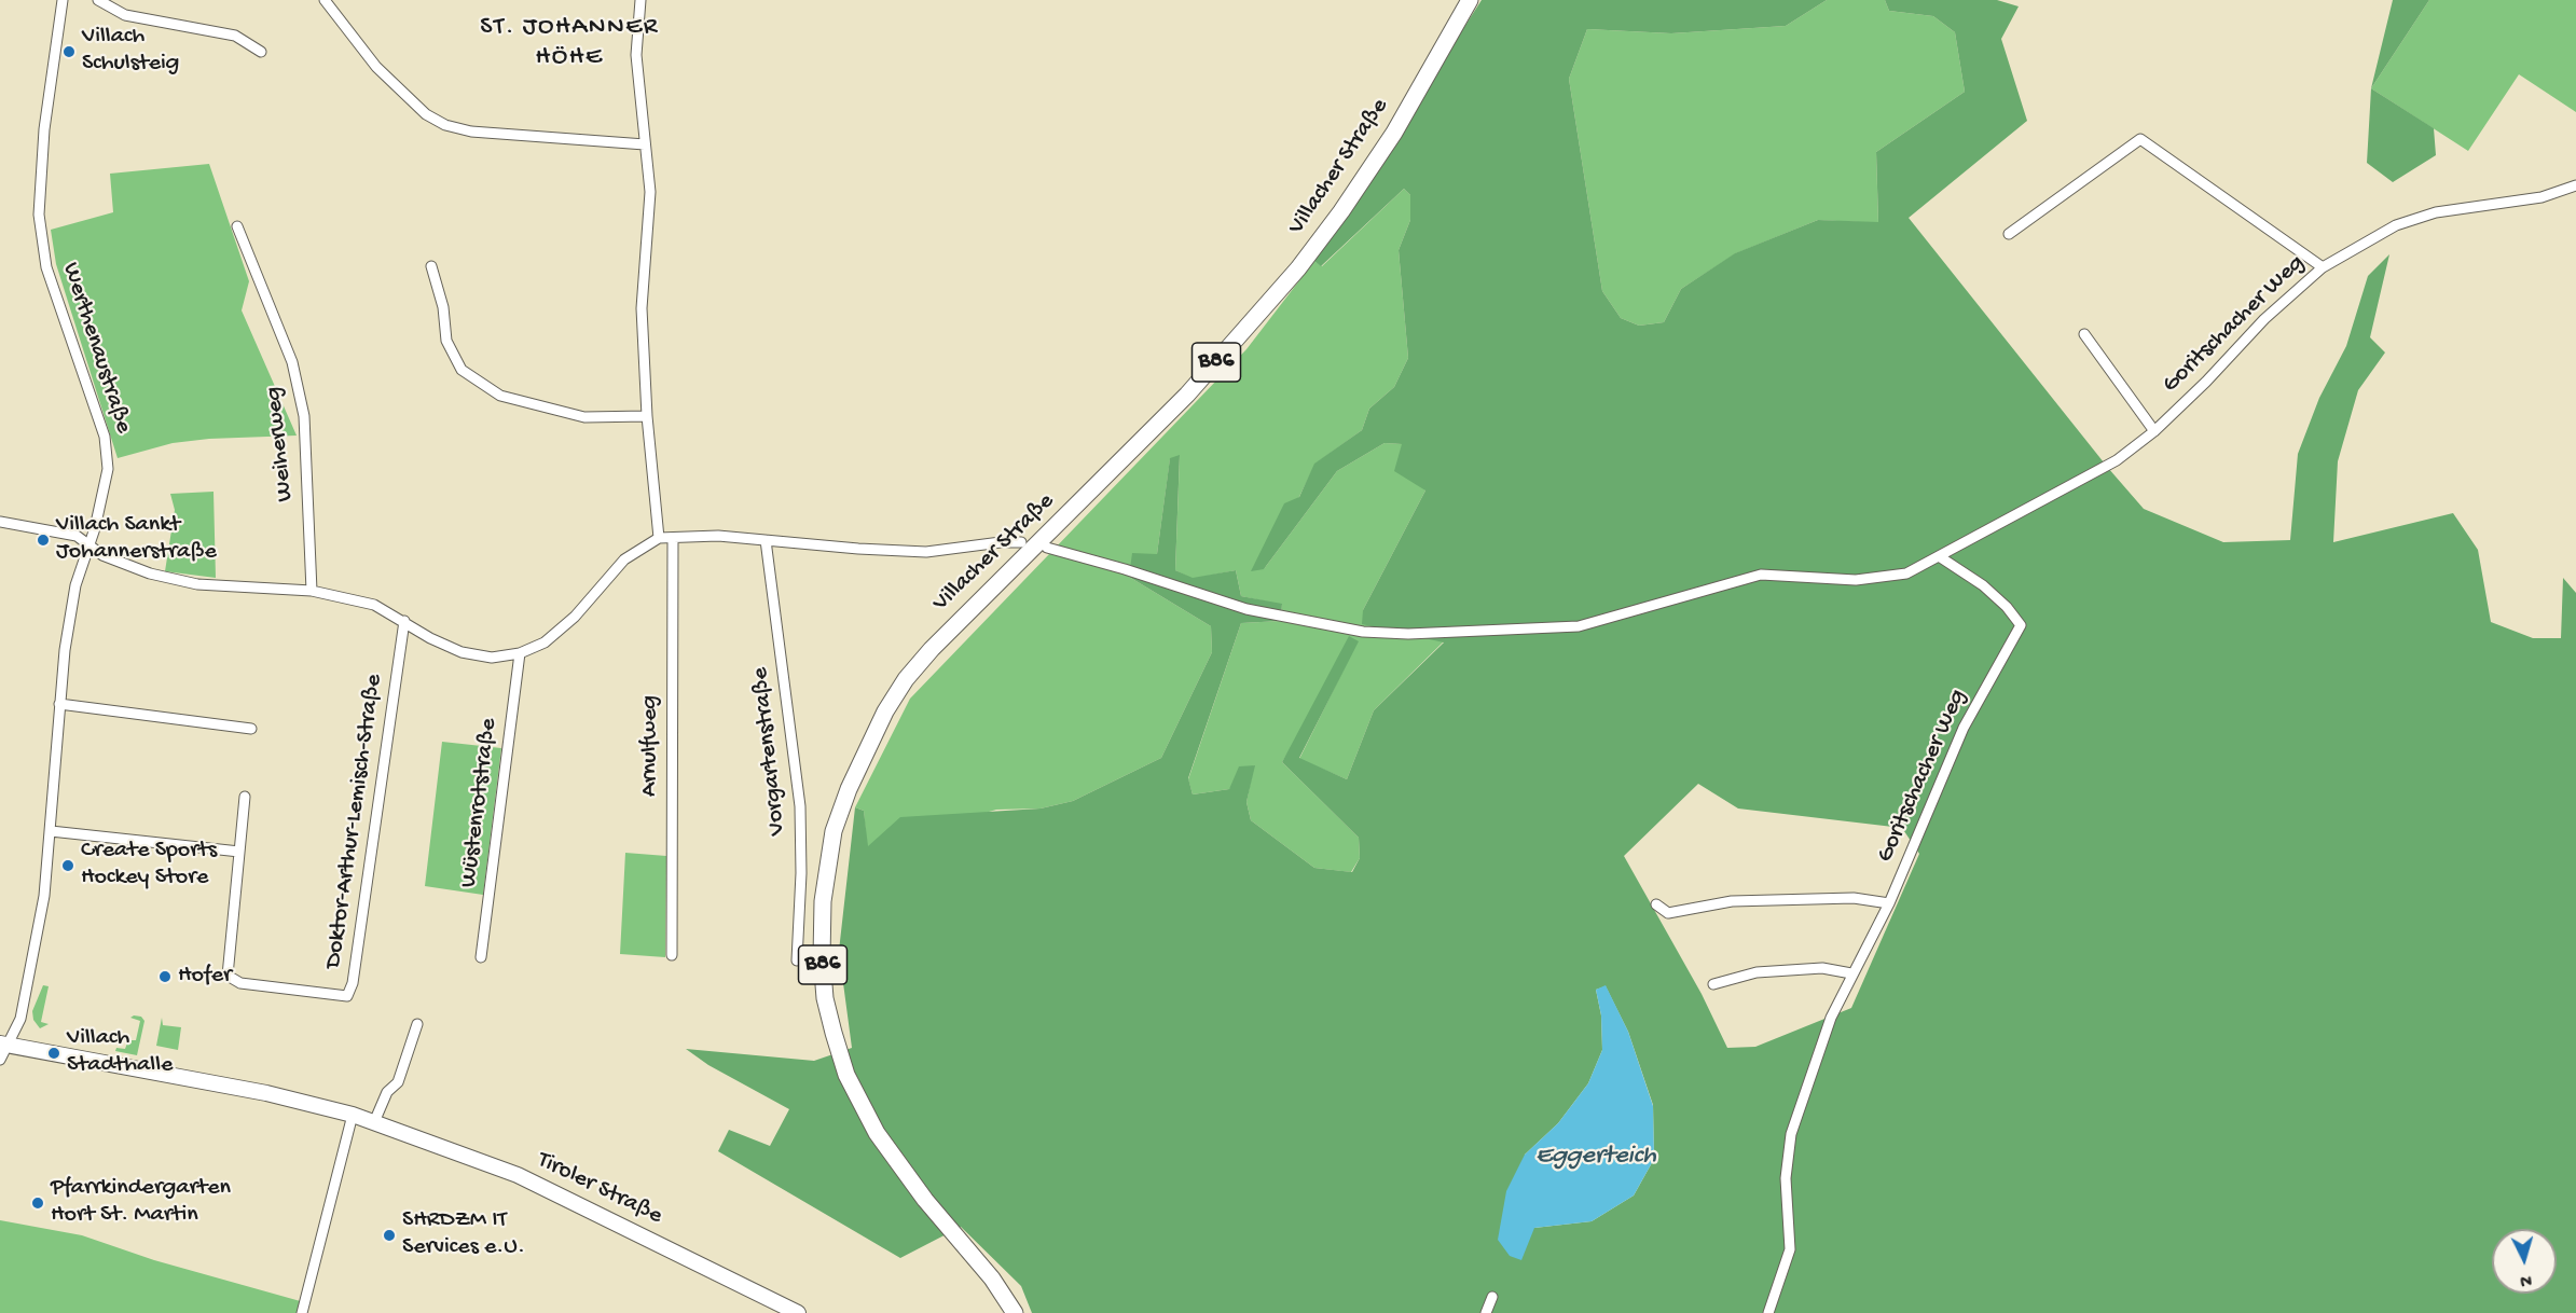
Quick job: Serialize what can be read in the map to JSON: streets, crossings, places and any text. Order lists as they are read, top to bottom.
{
  "streets": {
    "main road": ["Villacher Straße", "B86", "Tiroler Straße"],
    "street": [
      "Goritschacher Weg",
      "Werthenaustraße",
      "Weiherweg",
      "Arnulfweg",
      "Vorgartenstraße",
      "Wüstenrotstraße",
      "Doktor-Arthur-Lemisch-Straße"
    ]
  },
  "crossings": [
    ["Villacher Straße", "B86"],
    ["Werthenaustraße", "Tiroler Straße"]
  ],
  "districts": ["ST. JOHANNER HÖHE"],
  "water": ["Eggerteich"],
  "places": [
    "Villach Schulsteig",
    "Villach Sankt Johannerstraße",
    "Create Sports Hockey Store",
    "Hofer",
    "Villach Stadthalle",
    "Pfarrkindergarten Hort St. Martin",
    "SHRDZM IT Services e.U."
  ],
  "north": "bottom"
}
